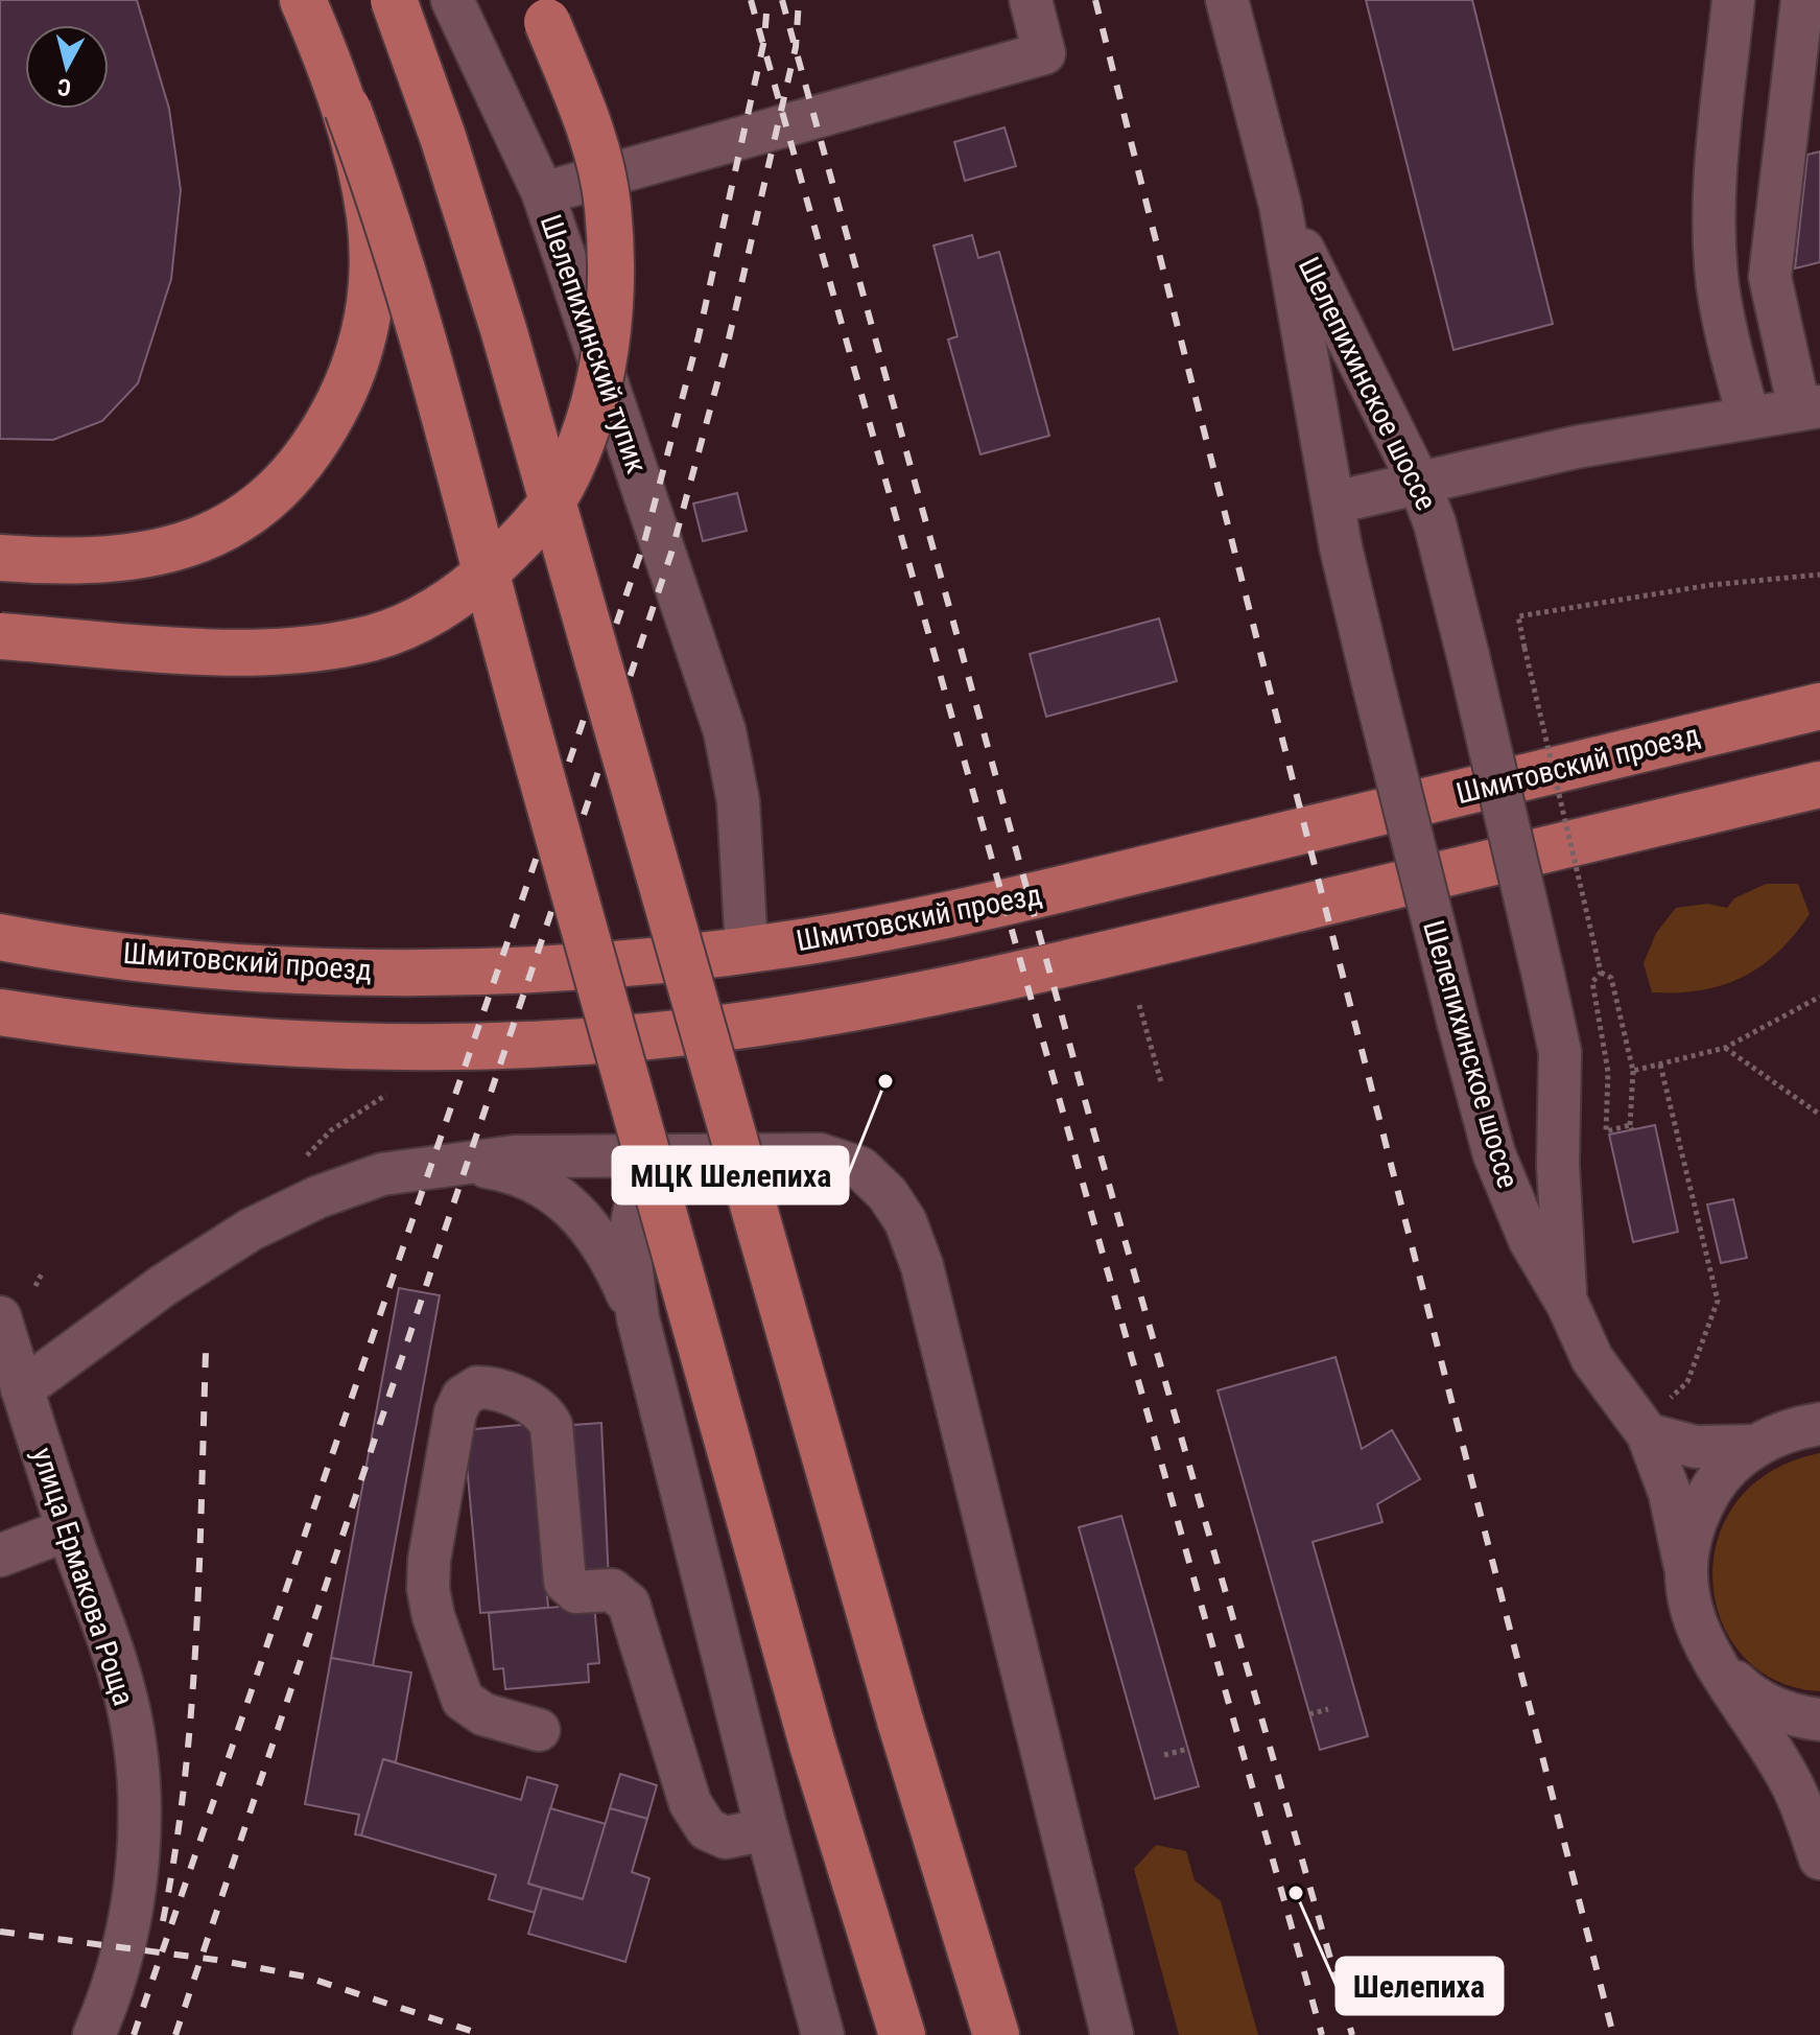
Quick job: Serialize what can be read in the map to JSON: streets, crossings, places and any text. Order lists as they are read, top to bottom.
{
  "streets": {
    "main road": ["Шмитовский проезд"],
    "street": ["Шелепихинский тупик", "Шелепихинское шоссе", "улица Ермакова Роща"]
  },
  "crossings": [
    ["Шелепихинский тупик", "Шмитовский проезд"]
  ],
  "places": ["МЦК Шелепиха", "Шелепиха"],
  "north": "bottom"
}
